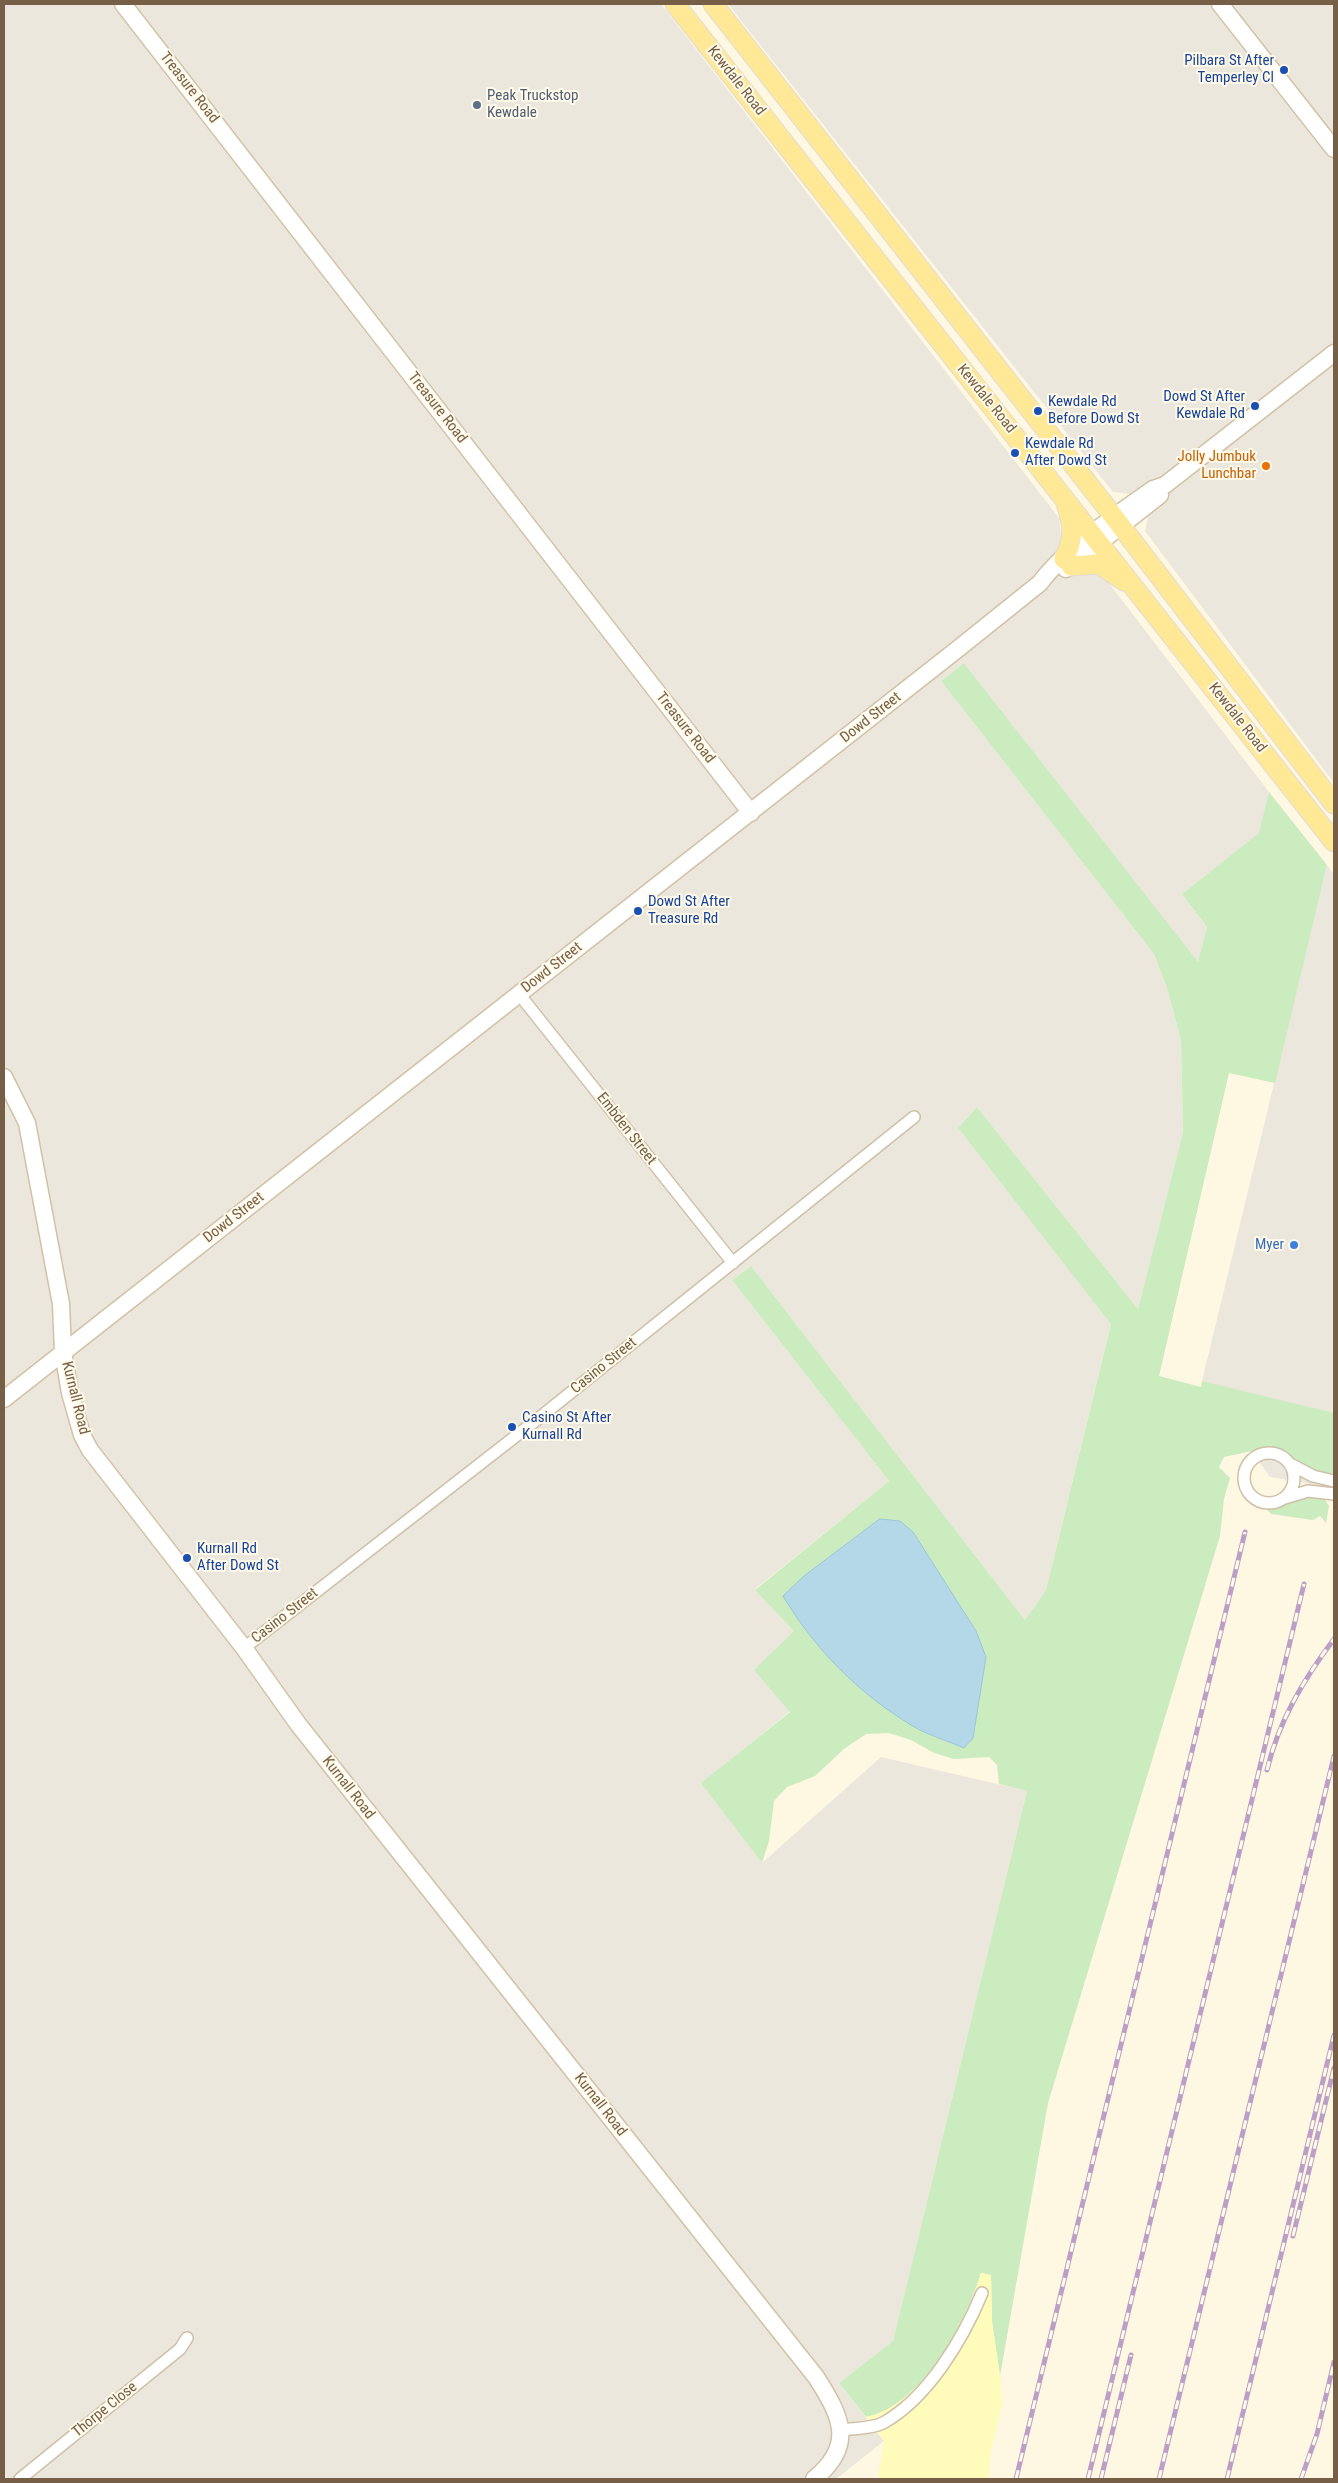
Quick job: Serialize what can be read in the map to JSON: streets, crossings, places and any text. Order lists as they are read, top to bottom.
{
  "streets": {
    "main road": ["Kewdale Road"],
    "street": [
      "Treasure Road",
      "Dowd Street",
      "Embden Street",
      "Casino Street",
      "Kurnall Road",
      "Thorpe Close"
    ]
  },
  "crossings": [
    ["Kewdale Road", "Dowd Street"],
    ["Treasure Road", "Dowd Street"],
    ["Dowd Street", "Embden Street"],
    ["Dowd Street", "Kurnall Road"],
    ["Embden Street", "Casino Street"],
    ["Casino Street", "Kurnall Road"]
  ],
  "places": [
    "Pilbara St After Temperley Cl",
    "Peak Truckstop Kewdale",
    "Dowd St After Kewdale Rd",
    "Kewdale Rd Before Dowd St",
    "Kewdale Rd After Dowd St",
    "Jolly Jumbuk Lunchbar",
    "Dowd St After Treasure Rd",
    "Myer",
    "Casino St After Kurnall Rd",
    "Kurnall Rd After Dowd St"
  ]
}
